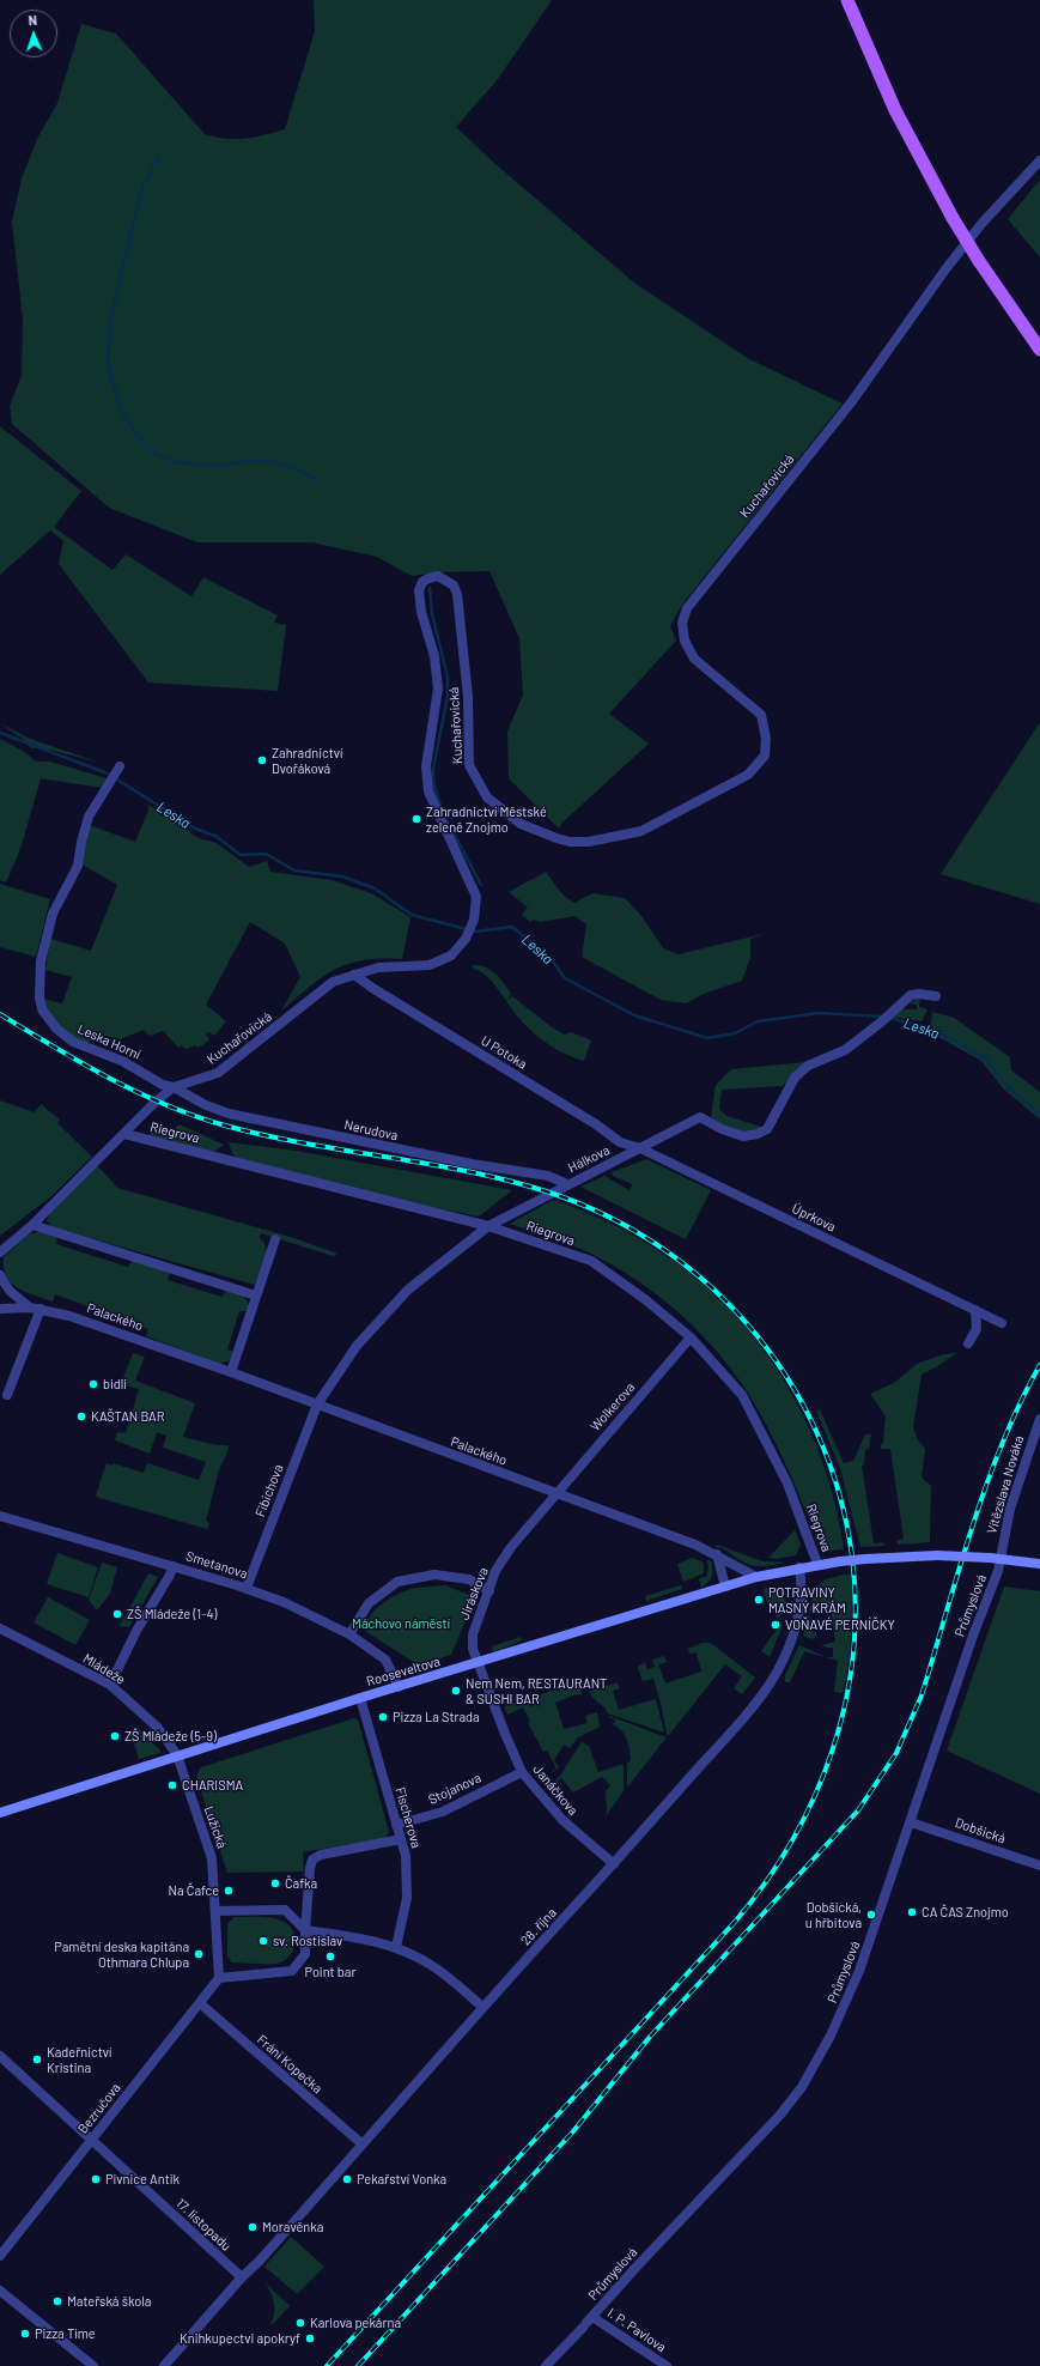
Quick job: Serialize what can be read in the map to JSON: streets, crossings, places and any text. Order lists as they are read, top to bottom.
{
  "streets": {
    "main road": ["Rooseveltova"],
    "street": [
      "Kuchařovická",
      "Leska Horní",
      "U Potoka",
      "Nerudova",
      "Riegrova",
      "Hálkova",
      "Úprkova",
      "Palackého",
      "Wolkerova",
      "Vítězslava Nováka",
      "Fibichova",
      "Smetanova",
      "Jiráskova",
      "Průmyslová",
      "Mládeže",
      "Stojanova",
      "Janáčkova",
      "Fischerova",
      "Lužická",
      "Dobšická",
      "28. října",
      "Fráni Kopečka",
      "Bezručova",
      "17. listopadu",
      "I. P. Pavlova"
    ]
  },
  "crossings": [
    ["Kuchařovická", "Leska Horní"],
    ["Kuchařovická", "U Potoka"],
    ["Kuchařovická", "Nerudova"],
    ["Kuchařovická", "Riegrova"],
    ["Leska Horní", "Nerudova"],
    ["U Potoka", "Hálkova"],
    ["U Potoka", "Úprkova"],
    ["Nerudova", "Hálkova"],
    ["Riegrova", "Hálkova"],
    ["Riegrova", "Wolkerova"],
    ["Riegrova", "Rooseveltova"],
    ["Hálkova", "Úprkova"],
    ["Hálkova", "Palackého"],
    ["Hálkova", "Fibichova"],
    ["Palackého", "Wolkerova"],
    ["Palackého", "Fibichova"],
    ["Palackého", "Jiráskova"],
    ["Palackého", "Rooseveltova"],
    ["Wolkerova", "Jiráskova"],
    ["Vítězslava Nováka", "Průmyslová"],
    ["Vítězslava Nováka", "Rooseveltova"],
    ["Fibichova", "Smetanova"],
    ["Smetanova", "Rooseveltova"],
    ["Jiráskova", "Rooseveltova"],
    ["Jiráskova", "Janáčkova"],
    ["Průmyslová", "Rooseveltova"],
    ["Průmyslová", "Dobšická"],
    ["Průmyslová", "I. P. Pavlova"],
    ["Mládeže", "Rooseveltova"],
    ["Mládeže", "Lužická"],
    ["Rooseveltova", "Janáčkova"],
    ["Rooseveltova", "Fischerova"],
    ["Rooseveltova", "Lužická"],
    ["Rooseveltova", "28. října"],
    ["Stojanova", "Janáčkova"],
    ["Stojanova", "Fischerova"],
    ["Janáčkova", "28. října"],
    ["Lužická", "Bezručova"],
    ["28. října", "Fráni Kopečka"],
    ["28. října", "17. listopadu"],
    ["Fráni Kopečka", "Bezručova"],
    ["Bezručova", "17. listopadu"]
  ],
  "water": ["Leska"],
  "parks": ["Máchovo náměstí"],
  "places": [
    "Zahradnictví Dvořáková",
    "Zahradnictví Městské zeleně Znojmo",
    "bidli",
    "KAŠTAN BAR",
    "POTRAVINY MASNÝ KRÁM",
    "ZŠ Mládeže (1-4)",
    "VOŇAVÉ PERNÍČKY",
    "Nem Nem, RESTAURANT & SUSHI BAR",
    "Pizza La Strada",
    "ZŠ Mládeže (5-9)",
    "CHARISMA",
    "Čafka",
    "Na Čafce",
    "CA ČAS Znojmo",
    "Dobšická, u hřbitova",
    "sv. Rostislav",
    "Pamětní deska kapitána Othmara Chlupa",
    "Point bar",
    "Kadeřnictví Kristina",
    "Pivnice Antik",
    "Pekařství Vonka",
    "Moravěnka",
    "Mateřská škola",
    "Karlova pekárna",
    "Pizza Time",
    "Knihkupectvi apokryf"
  ],
  "north": "top"
}
